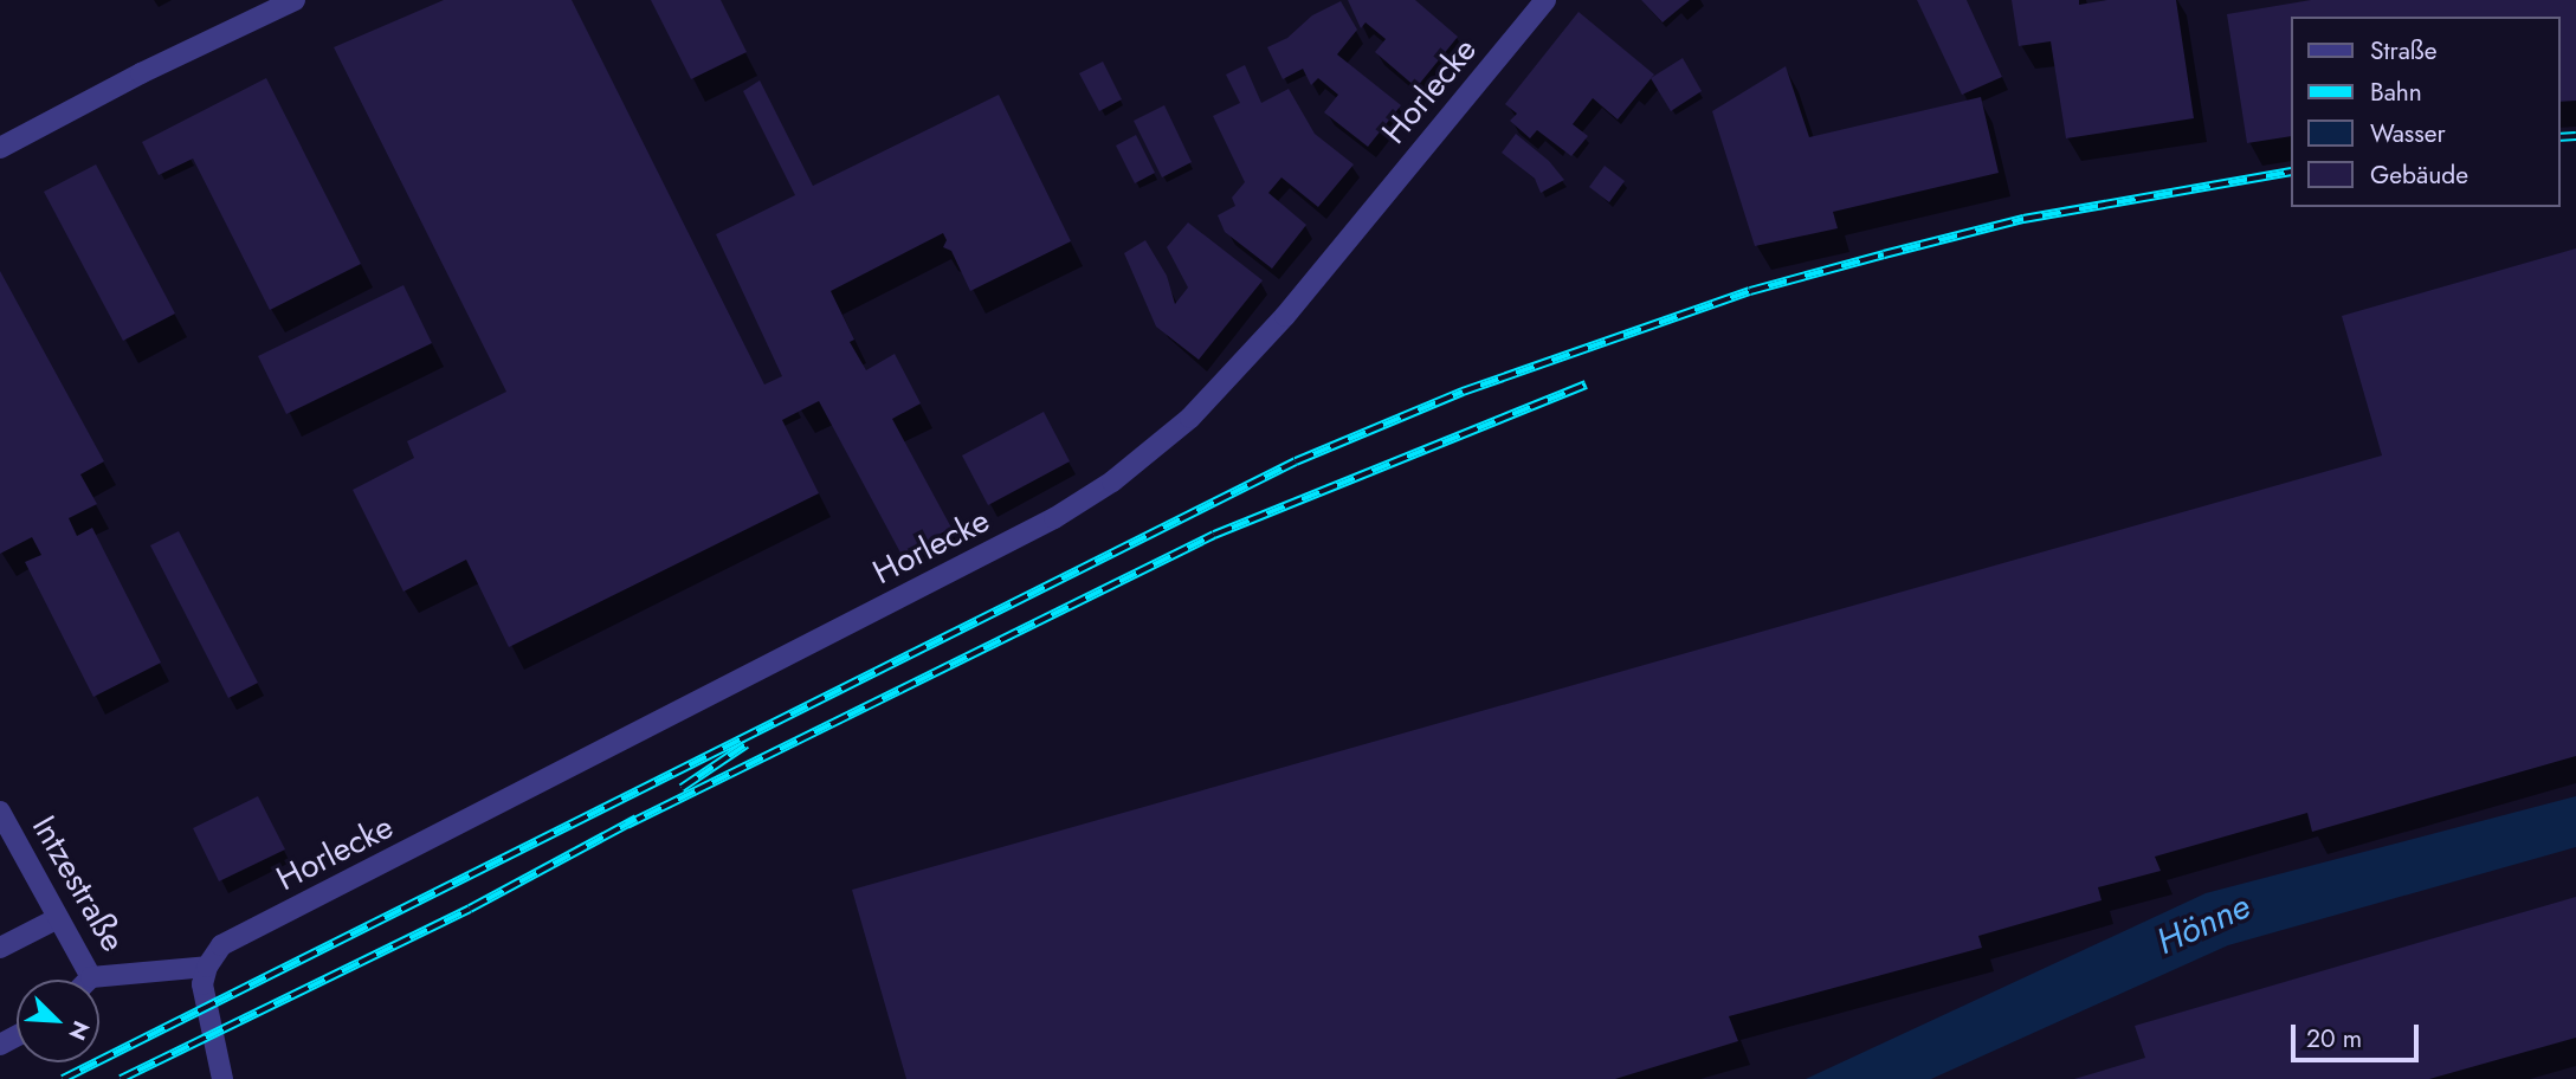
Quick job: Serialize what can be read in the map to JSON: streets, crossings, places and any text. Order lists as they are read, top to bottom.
{
  "streets": {
    "street": ["Horlecke", "Intzestraße"]
  },
  "crossings": [
    ["Horlecke", "Intzestraße"]
  ],
  "water": ["Hönne"],
  "legend": [
    "Straße",
    "Bahn",
    "Wasser",
    "Gebäude"
  ],
  "scale_bar": "20 m",
  "north": "bottom right"
}
